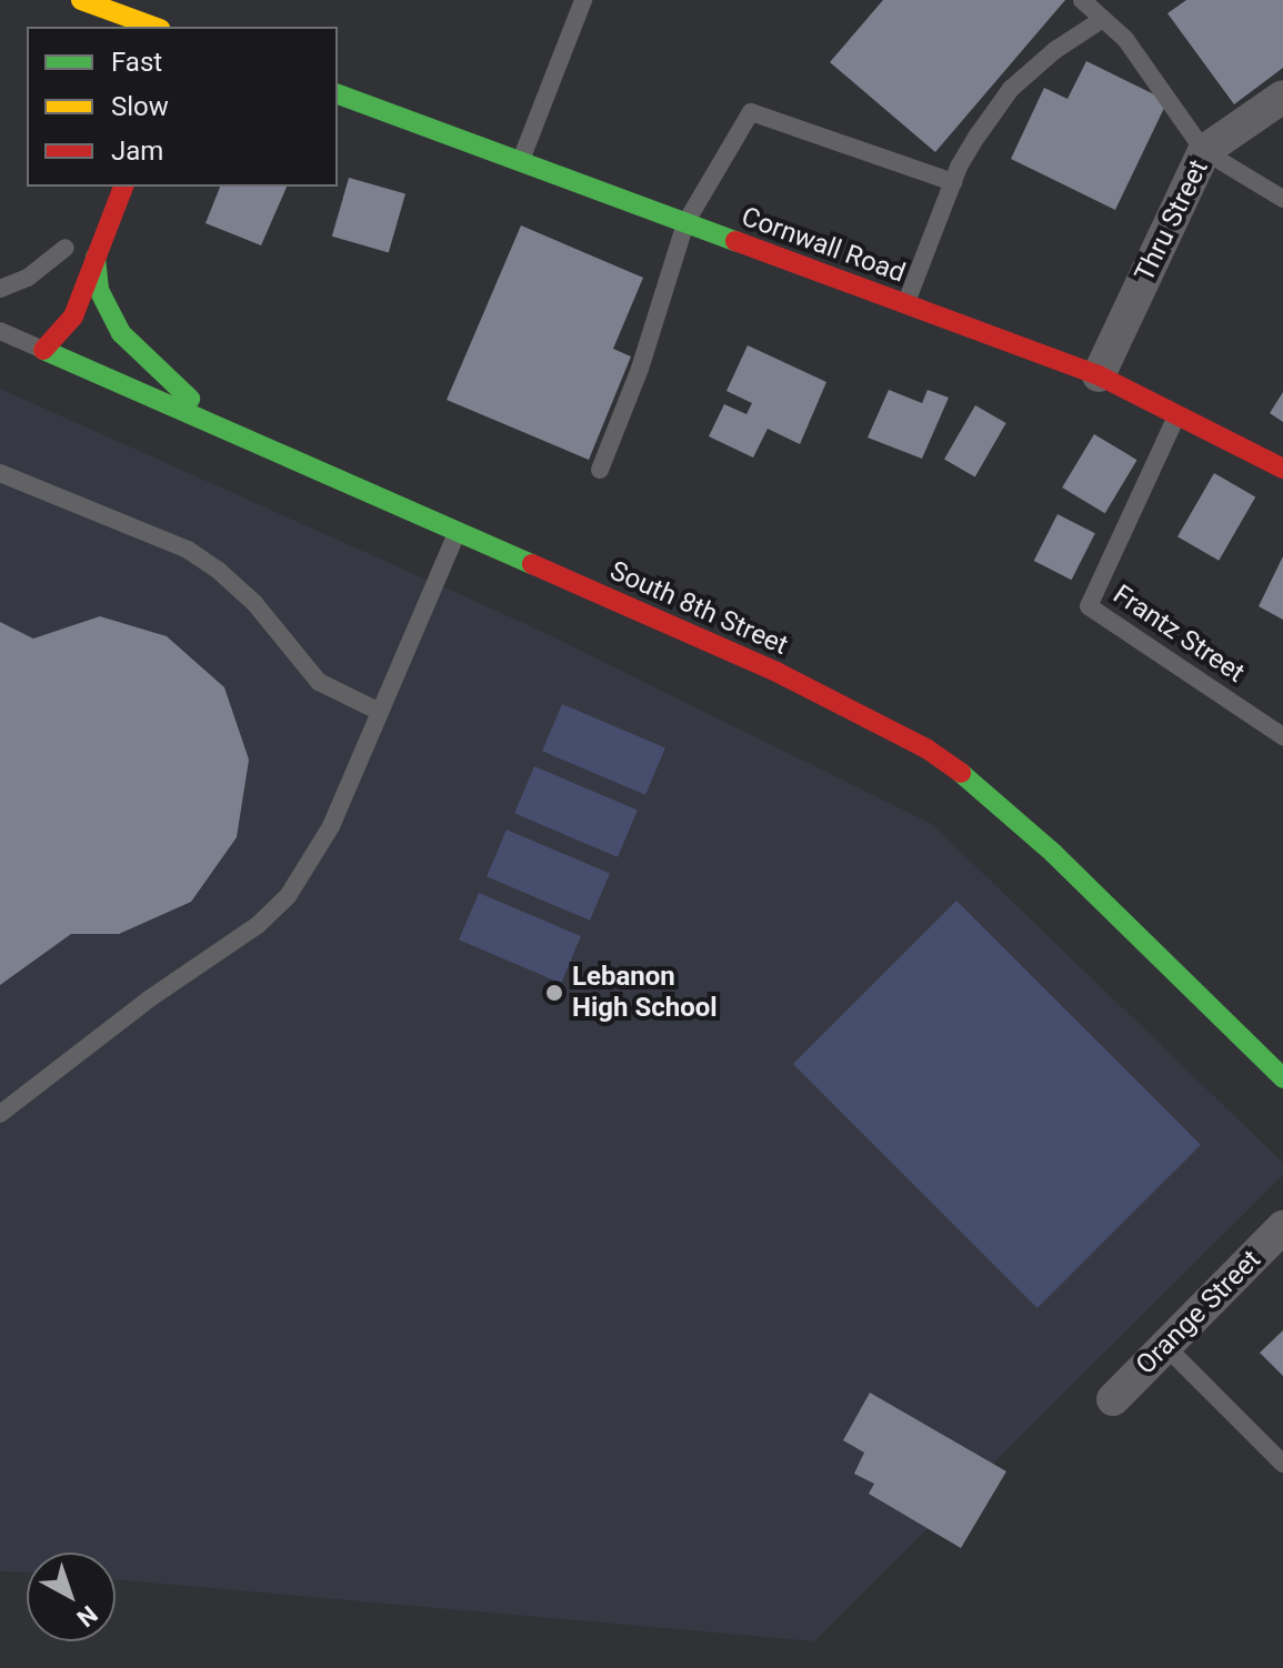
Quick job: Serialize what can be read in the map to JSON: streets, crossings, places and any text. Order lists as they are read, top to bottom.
{
  "streets": {
    "street": [
      "Thru Street",
      "Cornwall Road",
      "South 8th Street",
      "Orange Street"
    ],
    "lane": ["Frantz Street"]
  },
  "crossings": [
    ["Thru Street", "Cornwall Road"],
    ["Cornwall Road", "Frantz Street"]
  ],
  "places": ["Lebanon High School"],
  "legend": ["Fast", "Slow", "Jam"],
  "north": "bottom right"
}
